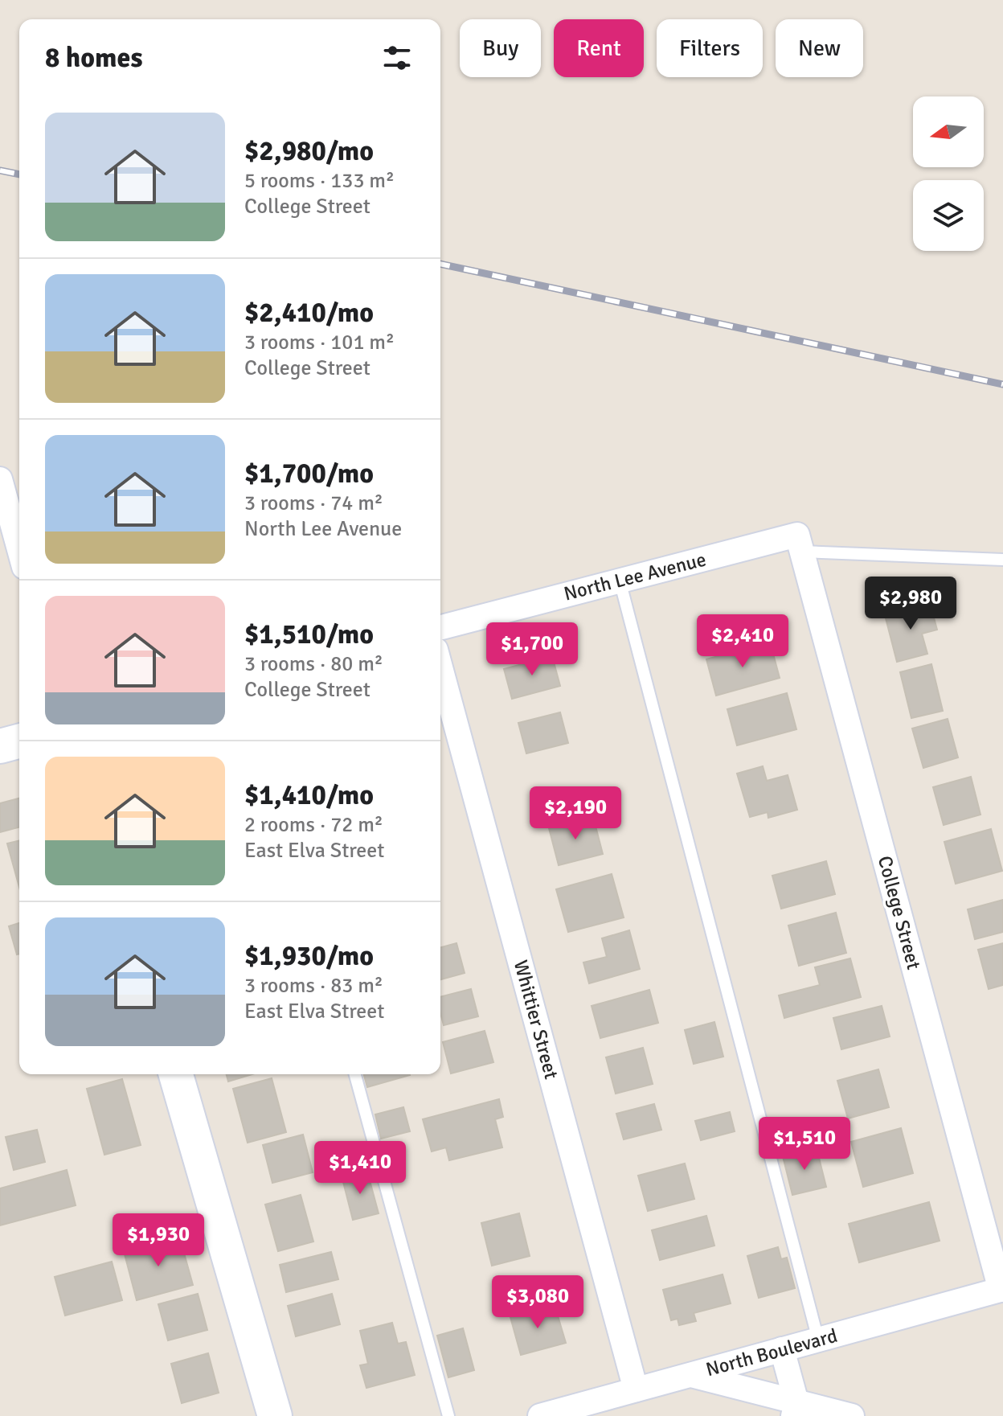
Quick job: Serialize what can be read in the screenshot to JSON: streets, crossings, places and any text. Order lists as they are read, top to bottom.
{
  "streets": {
    "street": [
      "North Lee Avenue",
      "College Street",
      "Whittier Street",
      "North Boulevard"
    ]
  },
  "crossings": [
    ["North Lee Avenue", "College Street"],
    ["College Street", "North Boulevard"],
    ["Whittier Street", "North Boulevard"]
  ],
  "north": "left",
  "page": {
    "chip": [
      "Buy",
      "Rent",
      "Filters",
      "New"
    ],
    "heading": "8 homes",
    "list": [
      {
        "name": "$2,980/mo",
        "note": "5 rooms · 133 m² · College Street"
      },
      {
        "name": "$2,410/mo",
        "note": "3 rooms · 101 m² · College Street"
      },
      {
        "name": "$1,700/mo",
        "note": "3 rooms · 74 m² · North Lee Avenue"
      },
      {
        "name": "$1,510/mo",
        "note": "3 rooms · 80 m² · College Street"
      },
      {
        "name": "$1,410/mo",
        "note": "2 rooms · 72 m² · East Elva Street"
      },
      {
        "name": "$1,930/mo",
        "note": "3 rooms · 83 m² · East Elva Street"
      }
    ],
    "price": [
      "$2,980",
      "$2,410",
      "$1,700",
      "$2,190",
      "$1,510",
      "$1,410",
      "$1,930",
      "$3,080"
    ]
  }
}
